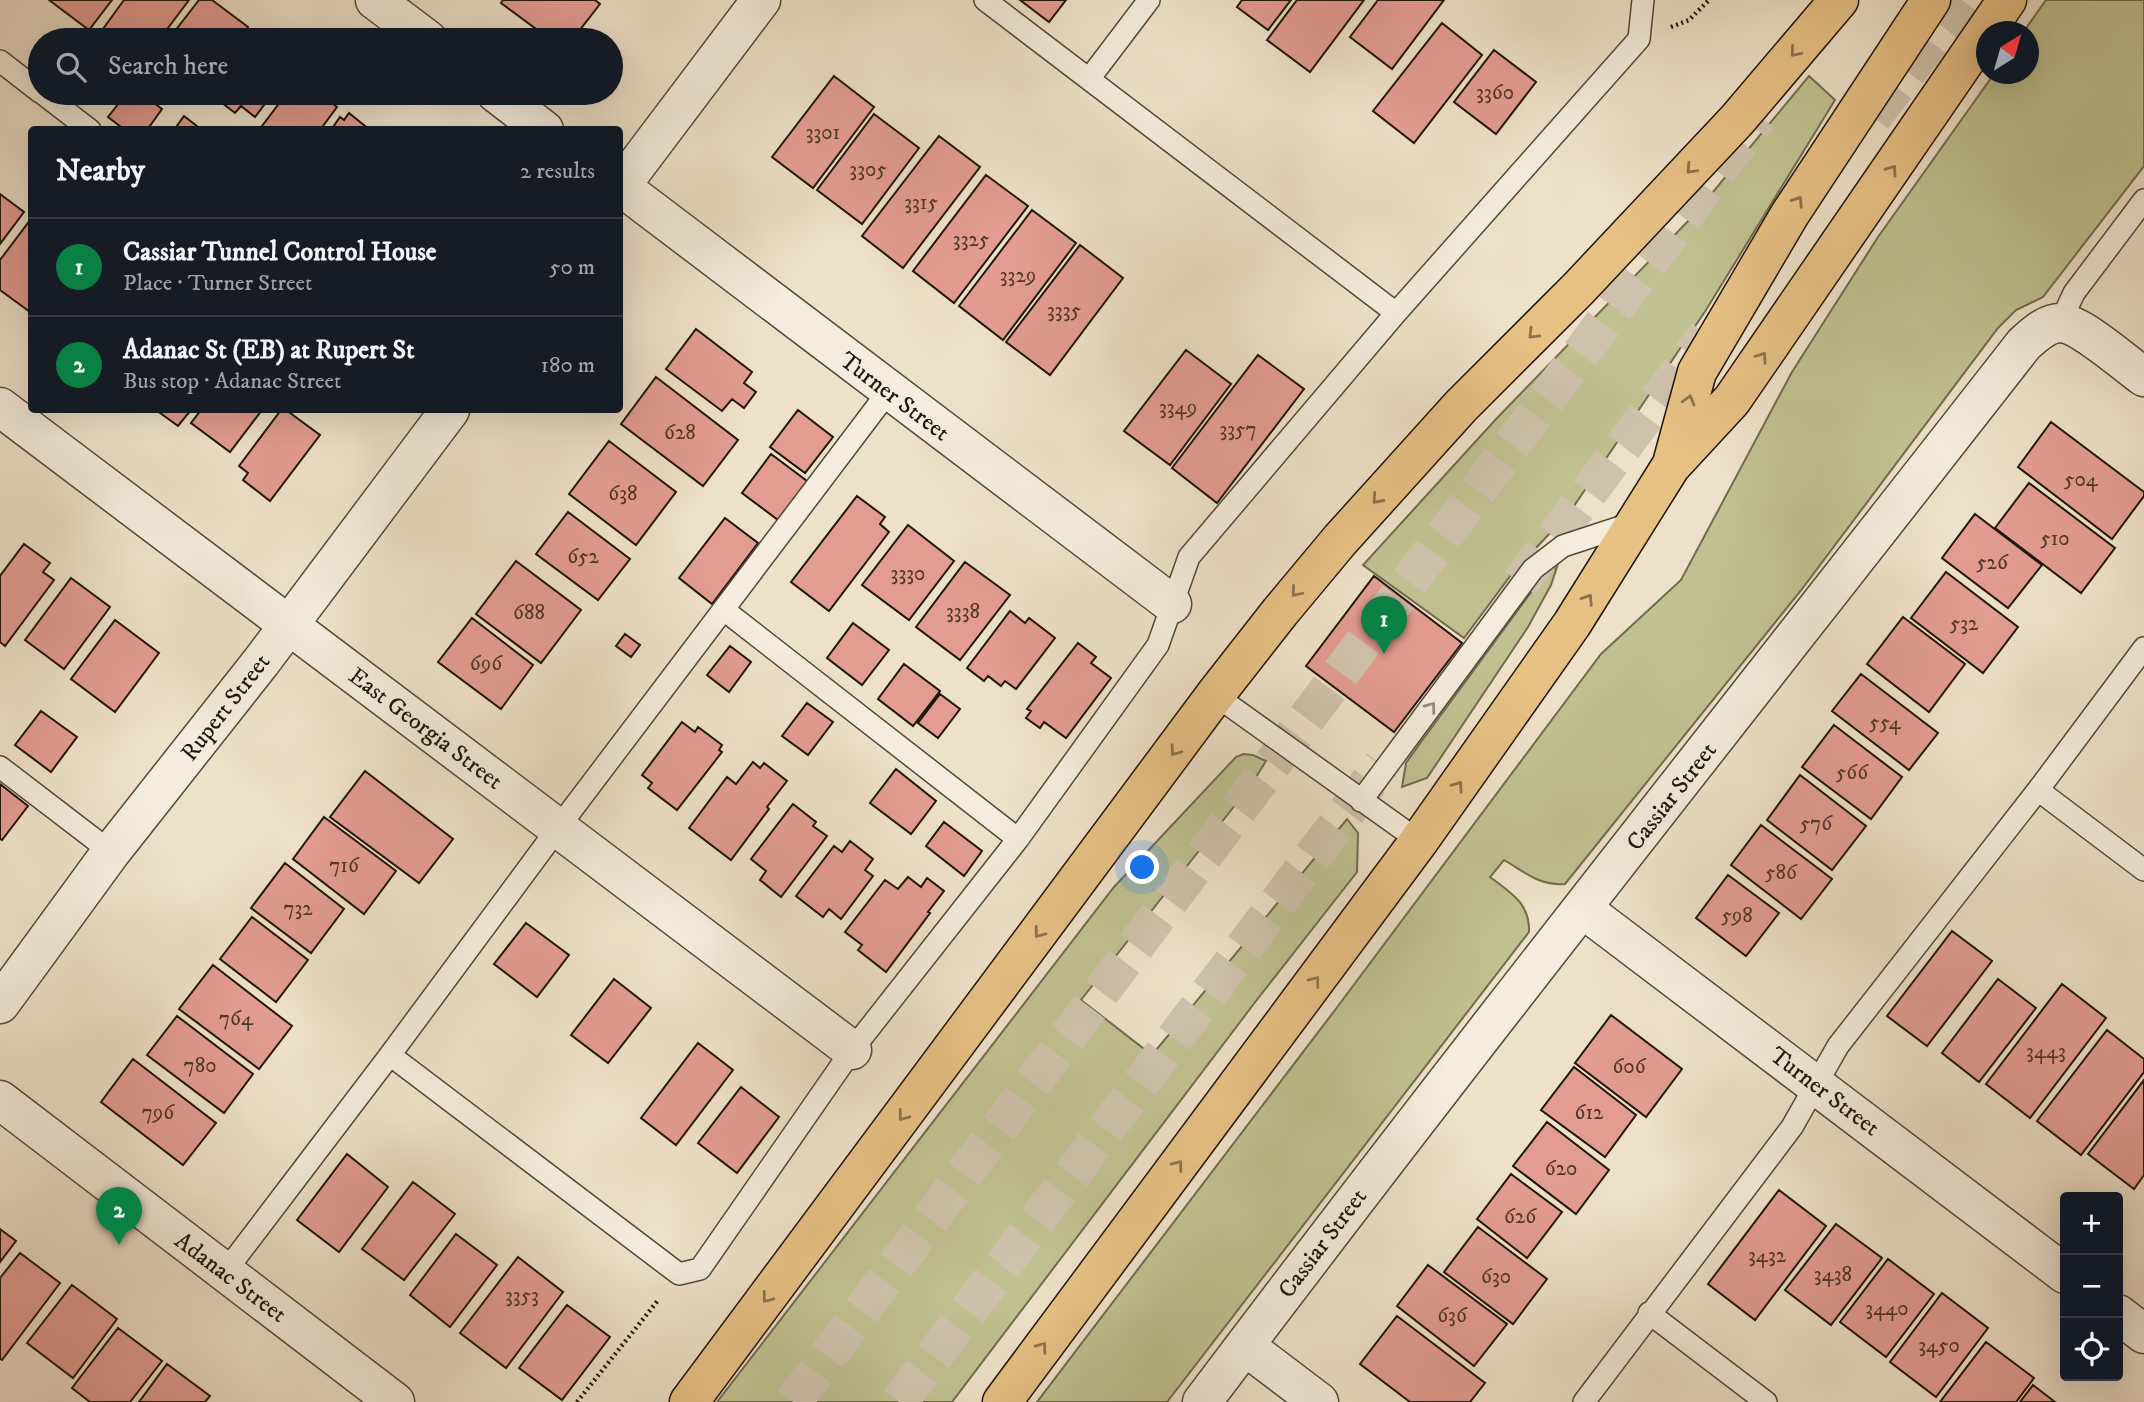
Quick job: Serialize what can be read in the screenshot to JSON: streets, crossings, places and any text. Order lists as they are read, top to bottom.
{
  "streets": {
    "street": [
      "Turner Street",
      "Rupert Street",
      "East Georgia Street",
      "Cassiar Street",
      "Adanac Street"
    ]
  },
  "crossings": [
    ["Turner Street", "Cassiar Street"],
    ["Rupert Street", "East Georgia Street"]
  ],
  "house_numbers": [
    "3360",
    "3301",
    "3305",
    "3315",
    "3325",
    "3329",
    "3335",
    "3349",
    "3357",
    "628",
    "504",
    "638",
    "510",
    "652",
    "526",
    "3330",
    "3338",
    "688",
    "532",
    "696",
    "554",
    "566",
    "576",
    "716",
    "586",
    "732",
    "598",
    "764",
    "3443",
    "780",
    "606",
    "796",
    "612",
    "620",
    "626",
    "3432",
    "3438",
    "630",
    "3353",
    "3440",
    "636",
    "3450"
  ],
  "north": "top right",
  "page": {
    "search": "Search here",
    "heading": ["Nearby", "2 results"],
    "list": [
      {
        "mark": "1",
        "name": "Cassiar Tunnel Control House",
        "note": "Place · Turner Street",
        "value": "50 m"
      },
      {
        "mark": "2",
        "name": "Adanac St (EB) at Rupert St",
        "note": "Bus stop · Adanac Street",
        "value": "180 m"
      }
    ],
    "pins": ["1", "2"],
    "map_buttons": ["+", "−"]
  }
}
